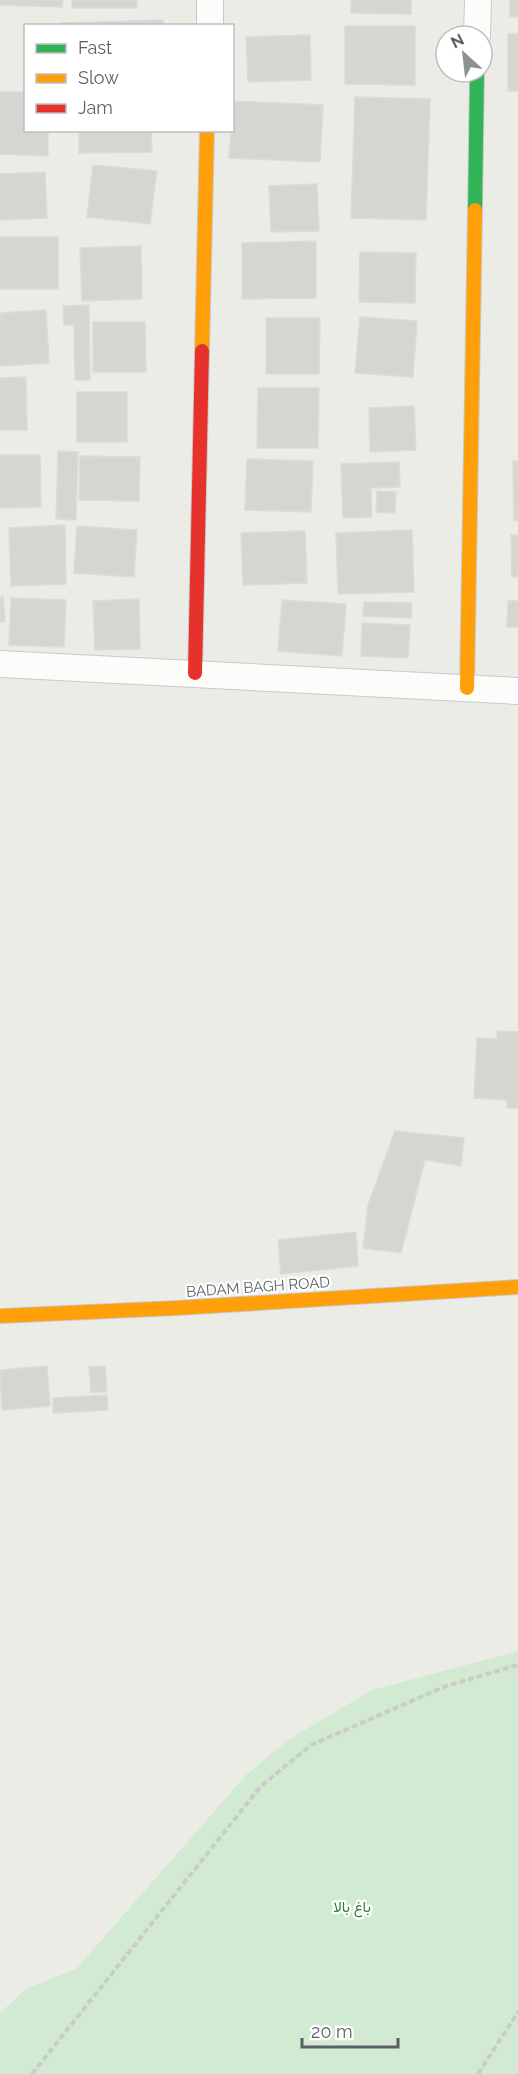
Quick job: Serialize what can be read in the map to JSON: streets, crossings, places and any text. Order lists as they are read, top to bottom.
{
  "streets": {
    "street": ["BADAM BAGH ROAD"]
  },
  "parks": ["باغ بالا"],
  "legend": ["Fast", "Slow", "Jam"],
  "scale_bar": "20 m",
  "north": "top left"
}
